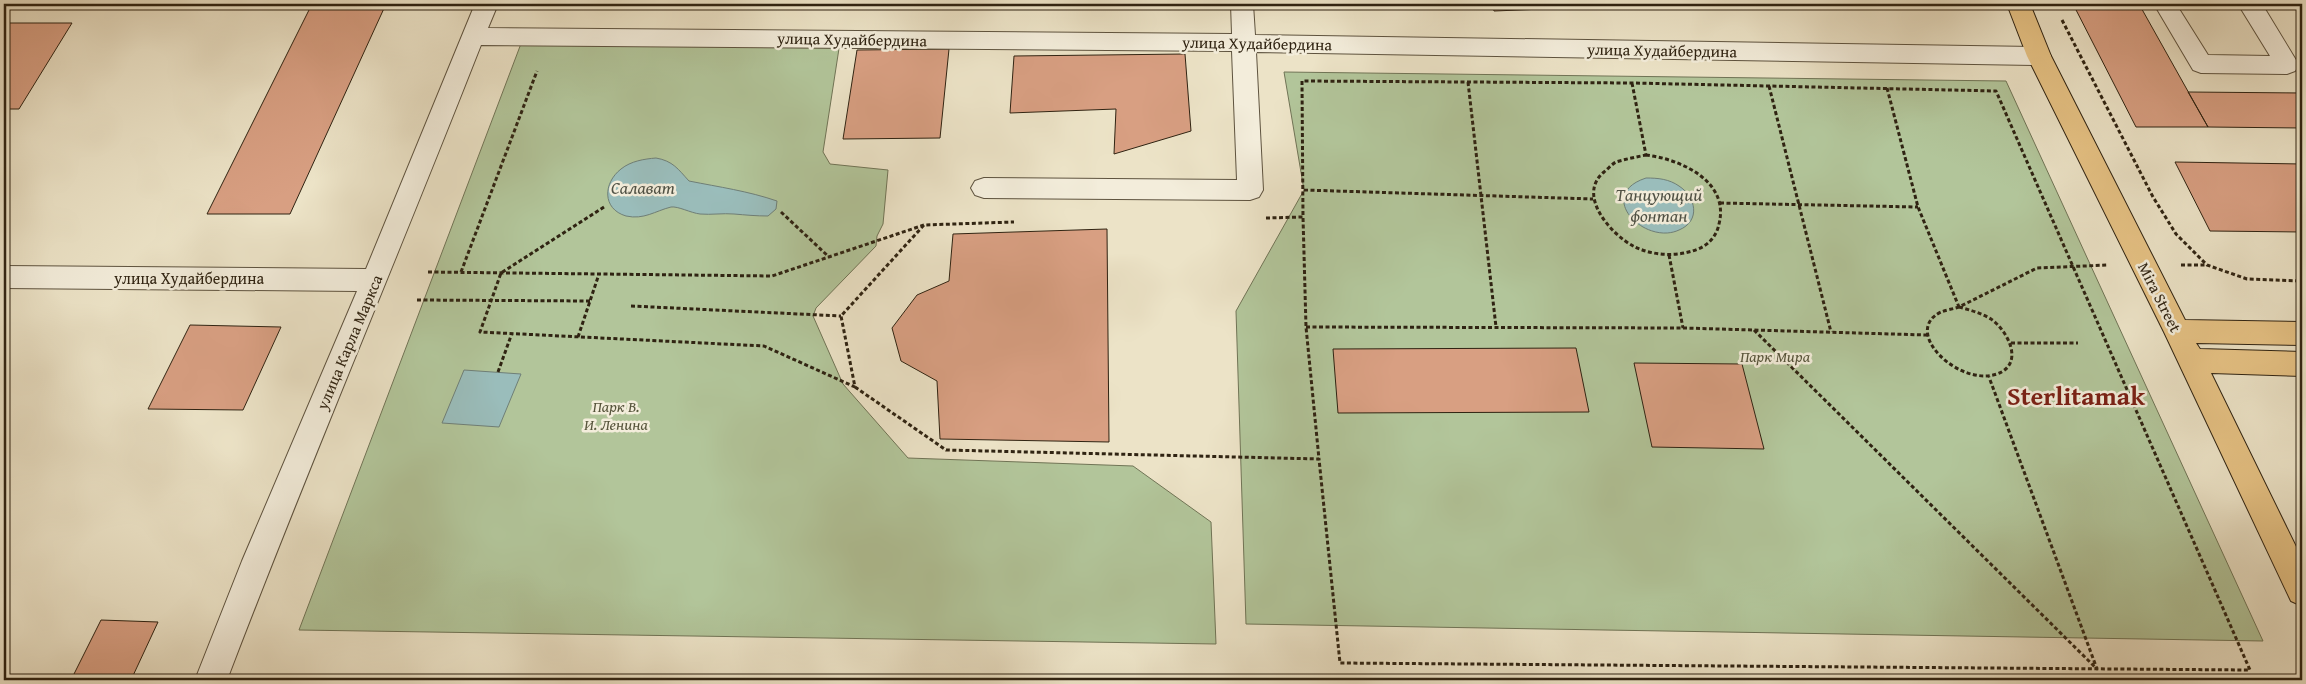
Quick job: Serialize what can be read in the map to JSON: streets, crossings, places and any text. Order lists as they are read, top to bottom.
{
  "streets": {
    "main road": ["Mira Street"],
    "street": ["улица Худайбердина", "улица Карла Маркса"]
  },
  "crossings": [
    ["улица Худайбердина", "Mira Street"],
    ["улица Худайбердина", "улица Карла Маркса"]
  ],
  "districts": ["Sterlitamak"],
  "water": ["Салават", "Танцующий фонтан"],
  "parks": ["Парк Мира", "Парк В. И. Ленина"]
}
